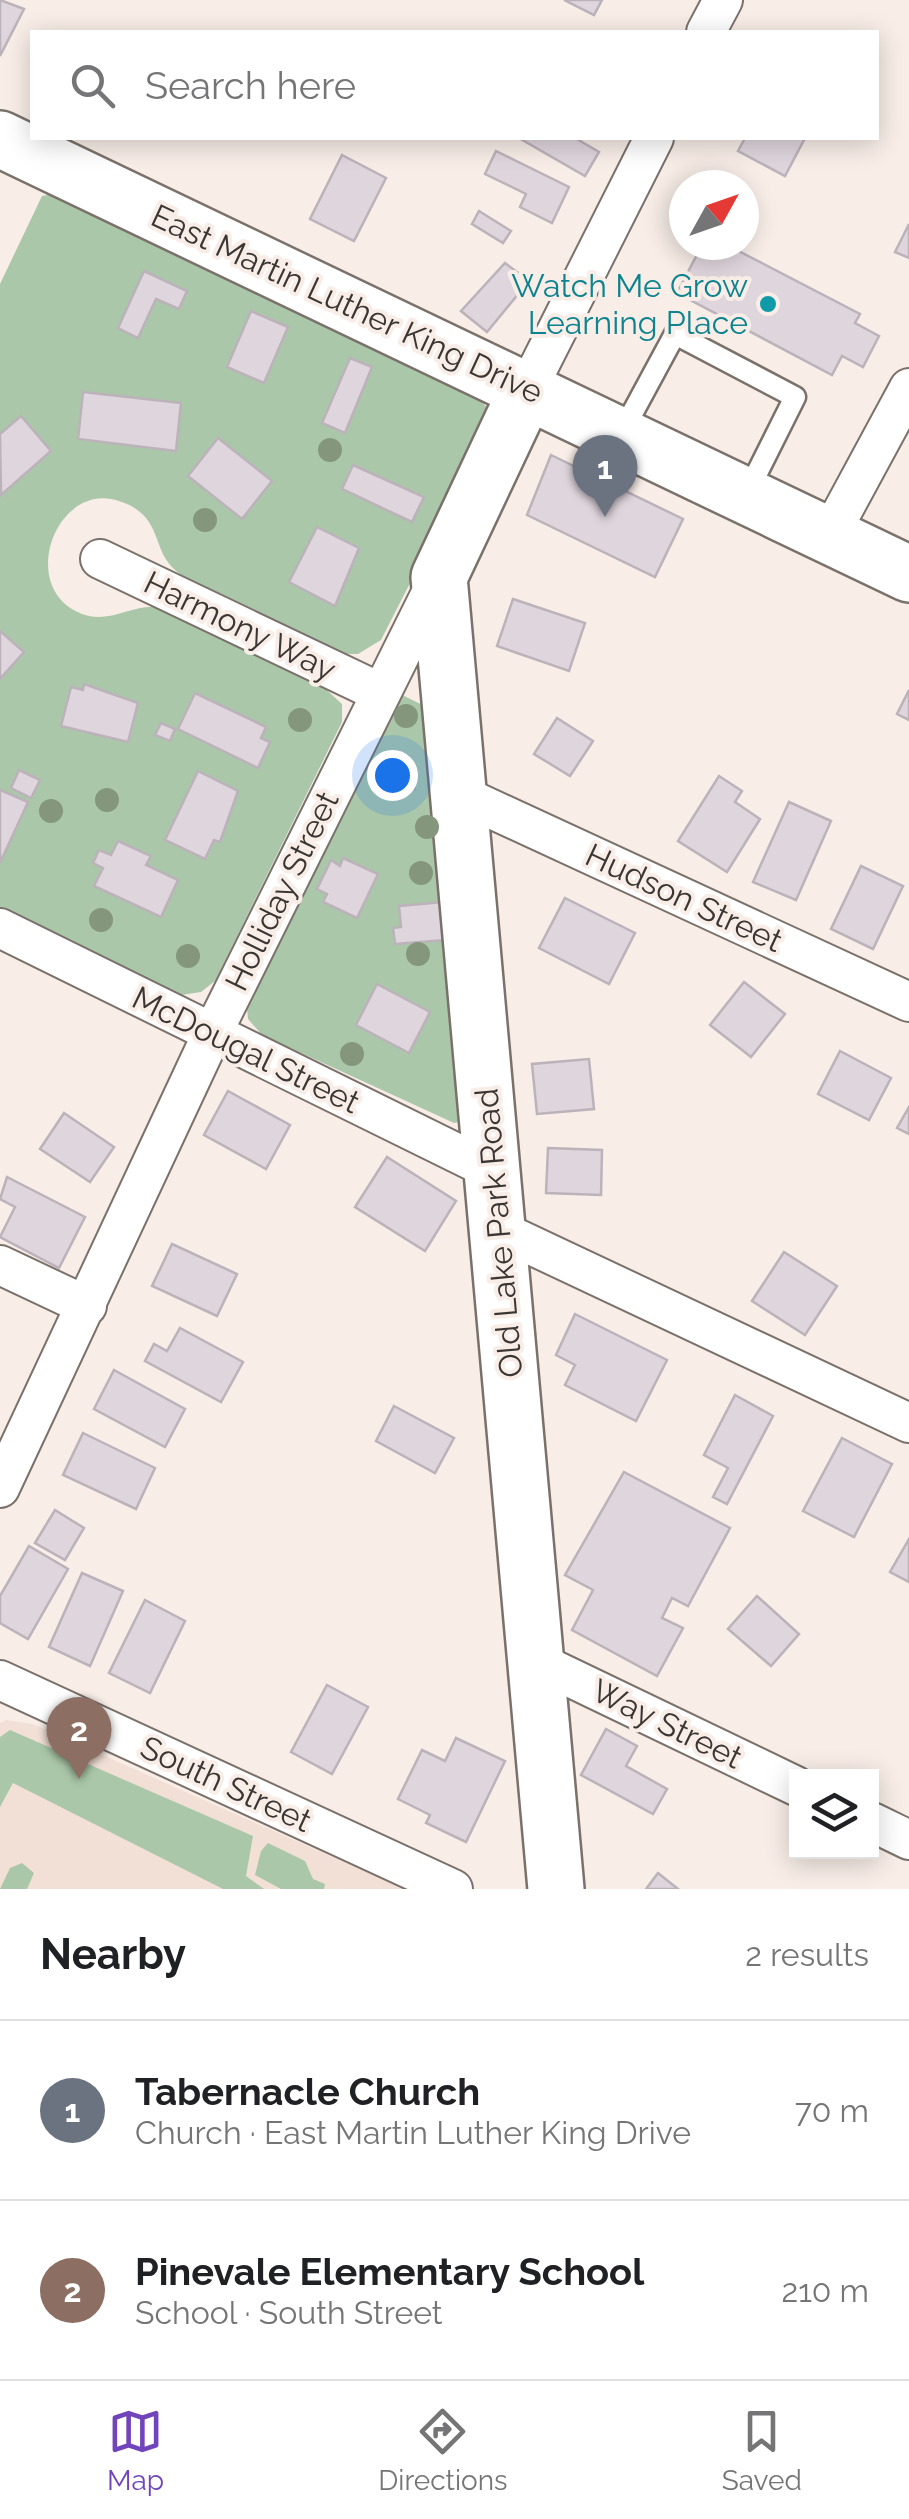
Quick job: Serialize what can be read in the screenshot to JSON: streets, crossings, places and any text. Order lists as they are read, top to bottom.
{
  "streets": {
    "street": [
      "East Martin Luther King Drive",
      "Harmony Way",
      "Holliday Street",
      "Hudson Street",
      "McDougal Street",
      "Old Lake Park Road",
      "Way Street",
      "South Street"
    ]
  },
  "crossings": [
    ["East Martin Luther King Drive", "Holliday Street"],
    ["Harmony Way", "Holliday Street"],
    ["Holliday Street", "McDougal Street"],
    ["Holliday Street", "Old Lake Park Road"],
    ["Hudson Street", "Old Lake Park Road"],
    ["McDougal Street", "Old Lake Park Road"],
    ["Old Lake Park Road", "Way Street"]
  ],
  "places": ["Watch Me Grow Learning Place"],
  "north": "top right",
  "page": {
    "search": "Search here",
    "pins": ["1", "2"],
    "heading": ["Nearby", "2 results"],
    "list": [
      {
        "mark": "1",
        "name": "Tabernacle Church",
        "note": "Church · East Martin Luther King Drive",
        "value": "70 m"
      },
      {
        "mark": "2",
        "name": "Pinevale Elementary School",
        "note": "School · South Street",
        "value": "210 m"
      }
    ],
    "nav": ["Map", "Directions", "Saved"]
  }
}
